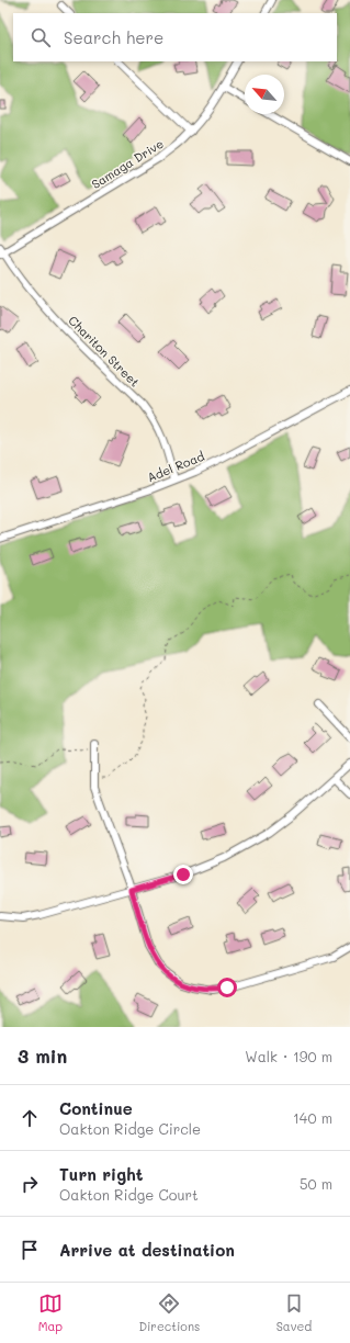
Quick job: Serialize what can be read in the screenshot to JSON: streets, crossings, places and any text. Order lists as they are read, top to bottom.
{
  "streets": {
    "street": ["Samaga Drive", "Chariton Street", "Adel Road"]
  },
  "crossings": [
    ["Samaga Drive", "Chariton Street"],
    ["Chariton Street", "Adel Road"]
  ],
  "north": "top left",
  "page": {
    "search": "Search here",
    "heading": ["3 min", "Walk · 190 m"],
    "list": [
      ["Continue", "Oakton Ridge Circle", "140 m"],
      ["Turn right", "Oakton Ridge Court", "50 m"],
      "Arrive at destination"
    ],
    "nav": ["Map", "Directions", "Saved"]
  }
}
